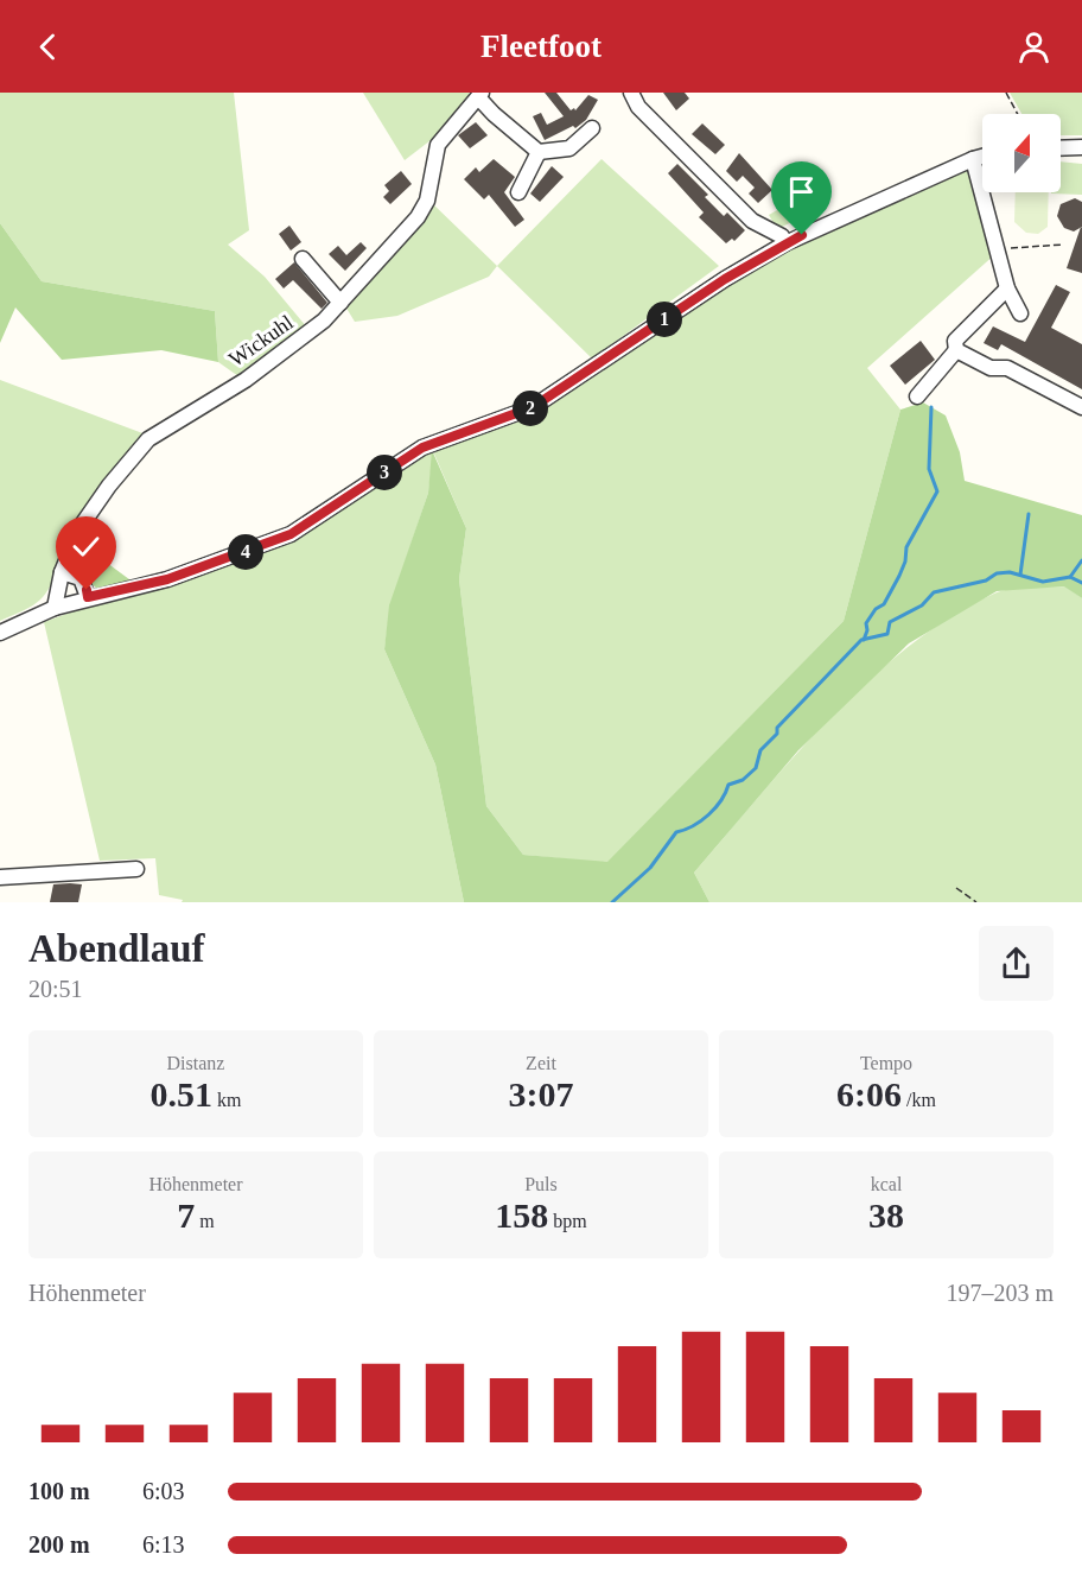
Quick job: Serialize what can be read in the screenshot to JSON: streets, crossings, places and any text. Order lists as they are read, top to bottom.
{
  "streets": {
    "street": ["Wickuhl"]
  },
  "north": "top",
  "page": {
    "header": "Fleetfoot",
    "pins": [
      "1",
      "2",
      "3",
      "4"
    ],
    "heading": ["Abendlauf", "20:51"],
    "stats": [
      ["Distanz", "0.51 km"],
      ["Zeit", "3:07"],
      ["Tempo", "6:06 /km"],
      ["Höhenmeter", "7 m"],
      ["Puls", "158 bpm"],
      ["kcal", "38"]
    ],
    "chart": ["Höhenmeter", "197–203 m"],
    "list": [
      {
        "name": "100 m",
        "note": "6:03"
      },
      {
        "name": "200 m",
        "note": "6:13"
      }
    ]
  }
}
